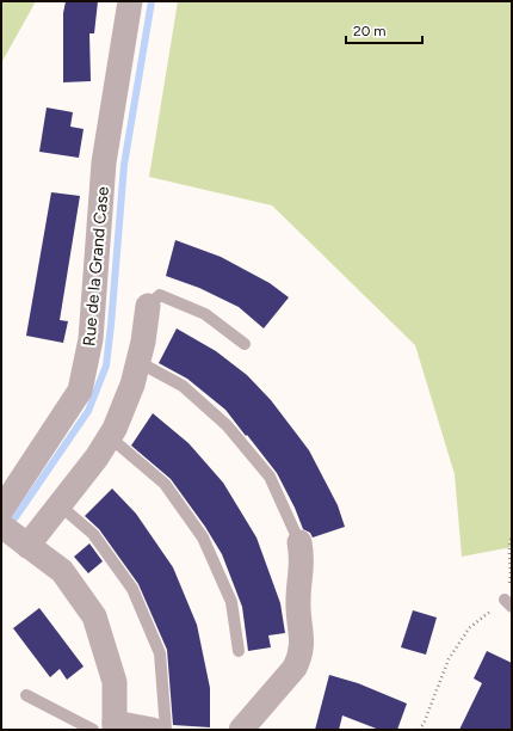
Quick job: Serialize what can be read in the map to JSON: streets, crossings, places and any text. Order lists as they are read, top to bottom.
{
  "streets": {
    "street": ["Rue de la Grand Case"]
  },
  "scale_bar": "20 m"
}
